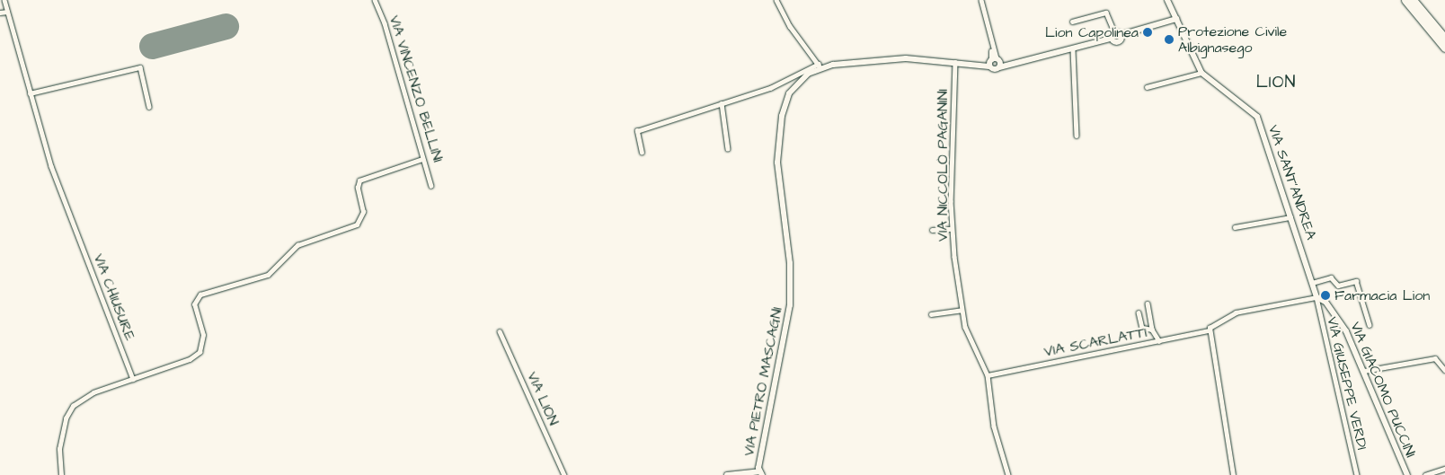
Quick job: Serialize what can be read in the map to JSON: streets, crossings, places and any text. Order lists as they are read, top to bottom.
{
  "streets": {
    "street": [
      "VIA VINCENZO BELLINI",
      "VIA NICCOLÒ PAGANINI",
      "VIA SANT'ANDREA",
      "VIA CHIUSURE",
      "VIA SCARLATTI",
      "VIA PIETRO MASCAGNI",
      "VIA GIUSEPPE VERDI",
      "VIA GIACOMO PUCCINI",
      "VIA LION"
    ]
  },
  "crossings": [
    ["VIA NICCOLÒ PAGANINI", "VIA SCARLATTI"],
    ["VIA NICCOLÒ PAGANINI", "VIA PIETRO MASCAGNI"],
    ["VIA SANT'ANDREA", "VIA GIUSEPPE VERDI"],
    ["VIA SANT'ANDREA", "VIA GIACOMO PUCCINI"],
    ["VIA GIUSEPPE VERDI", "VIA GIACOMO PUCCINI"]
  ],
  "districts": ["LION"],
  "places": ["Lion Capolinea", "Protezione Civile Albignasego", "Farmacia Lion"]
}
